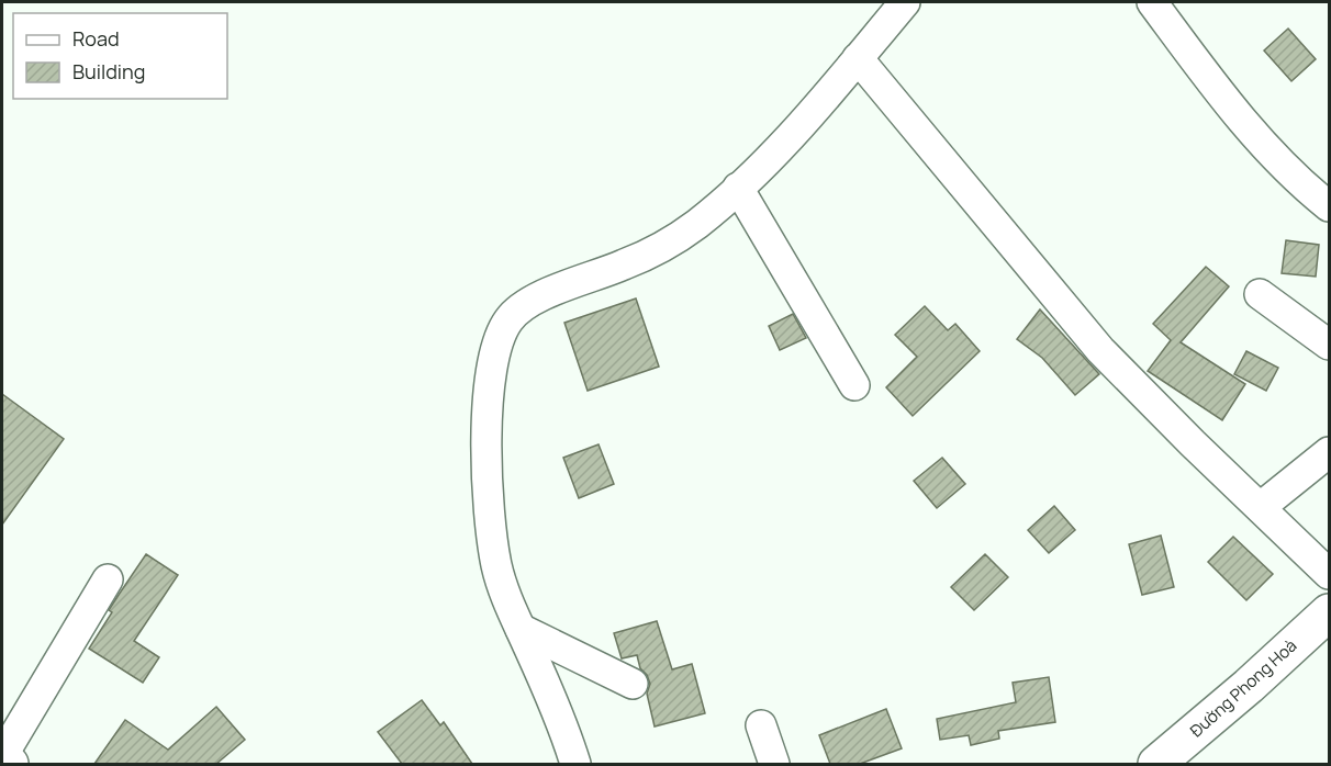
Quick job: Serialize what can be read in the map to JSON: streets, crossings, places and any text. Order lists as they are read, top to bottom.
{
  "streets": {
    "main road": ["Đường Phong Hoà"]
  },
  "legend": ["Road", "Building"]
}
